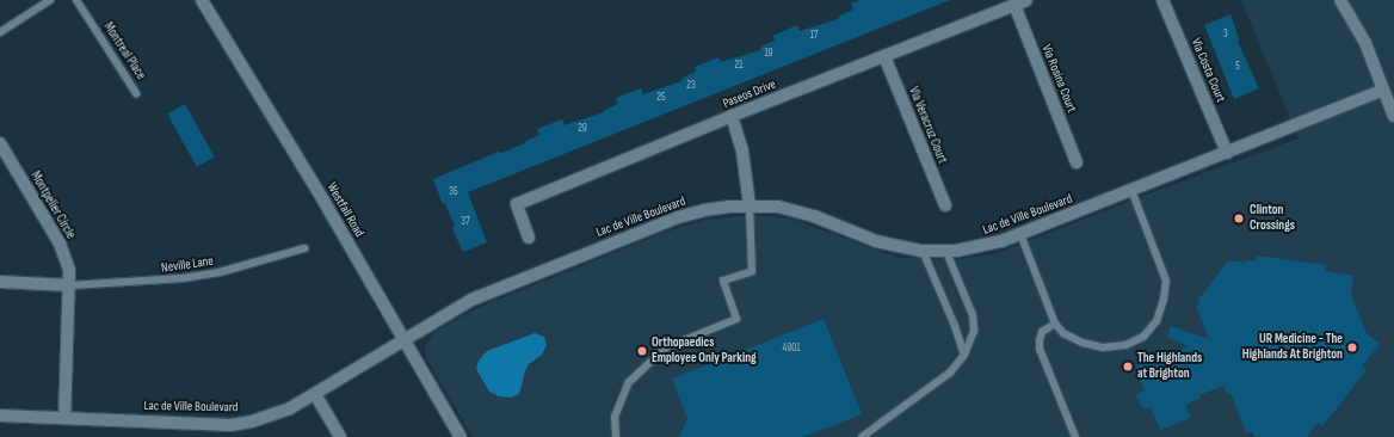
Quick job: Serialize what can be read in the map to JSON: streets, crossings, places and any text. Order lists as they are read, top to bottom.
{
  "streets": {
    "street": [
      "Via Costa Court",
      "Via Rosina Court",
      "Paseos Drive",
      "Via Veracruz Court",
      "Montpelier Circle",
      "Westfall Road",
      "Lac de Ville Boulevard"
    ],
    "lane": ["Montreal Place", "Neville Lane"]
  },
  "crossings": [
    ["Via Costa Court", "Lac de Ville Boulevard"],
    ["Via Rosina Court", "Paseos Drive"],
    ["Paseos Drive", "Via Veracruz Court"],
    ["Montpelier Circle", "Lac de Ville Boulevard"],
    ["Montpelier Circle", "Neville Lane"],
    ["Westfall Road", "Lac de Ville Boulevard"]
  ],
  "places": [
    "Clinton Crossings",
    "UR Medicine - The Highlands At Brighton",
    "Orthopaedics Employee Only Parking",
    "The Highlands at Brighton"
  ],
  "house_numbers": [
    "3",
    "17",
    "19",
    "21",
    "5",
    "23",
    "25",
    "29",
    "35",
    "37",
    "4901"
  ]
}
